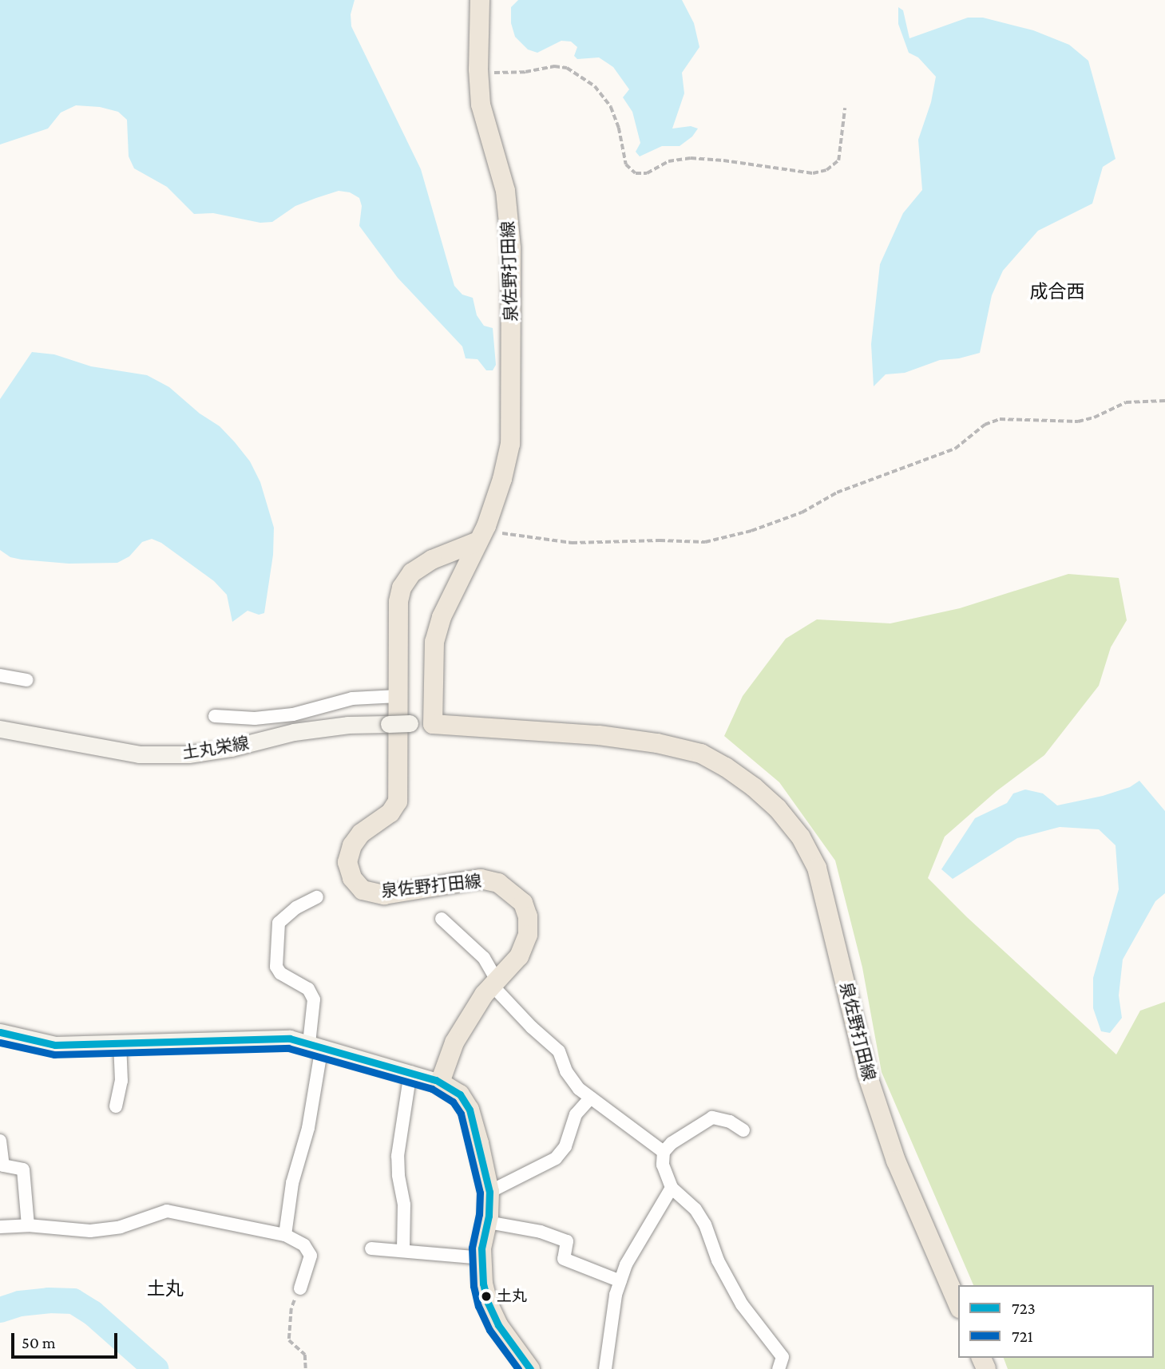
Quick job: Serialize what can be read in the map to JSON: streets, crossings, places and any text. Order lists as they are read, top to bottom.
{
  "streets": {
    "main road": ["泉佐野打田線", "土丸栄線"]
  },
  "crossings": [
    ["泉佐野打田線", "土丸栄線"]
  ],
  "districts": ["成合西", "土丸"],
  "places": ["土丸"],
  "lines": ["transit line 723", "transit line 721"],
  "legend": ["723", "721"],
  "scale_bar": "50 m"
}
